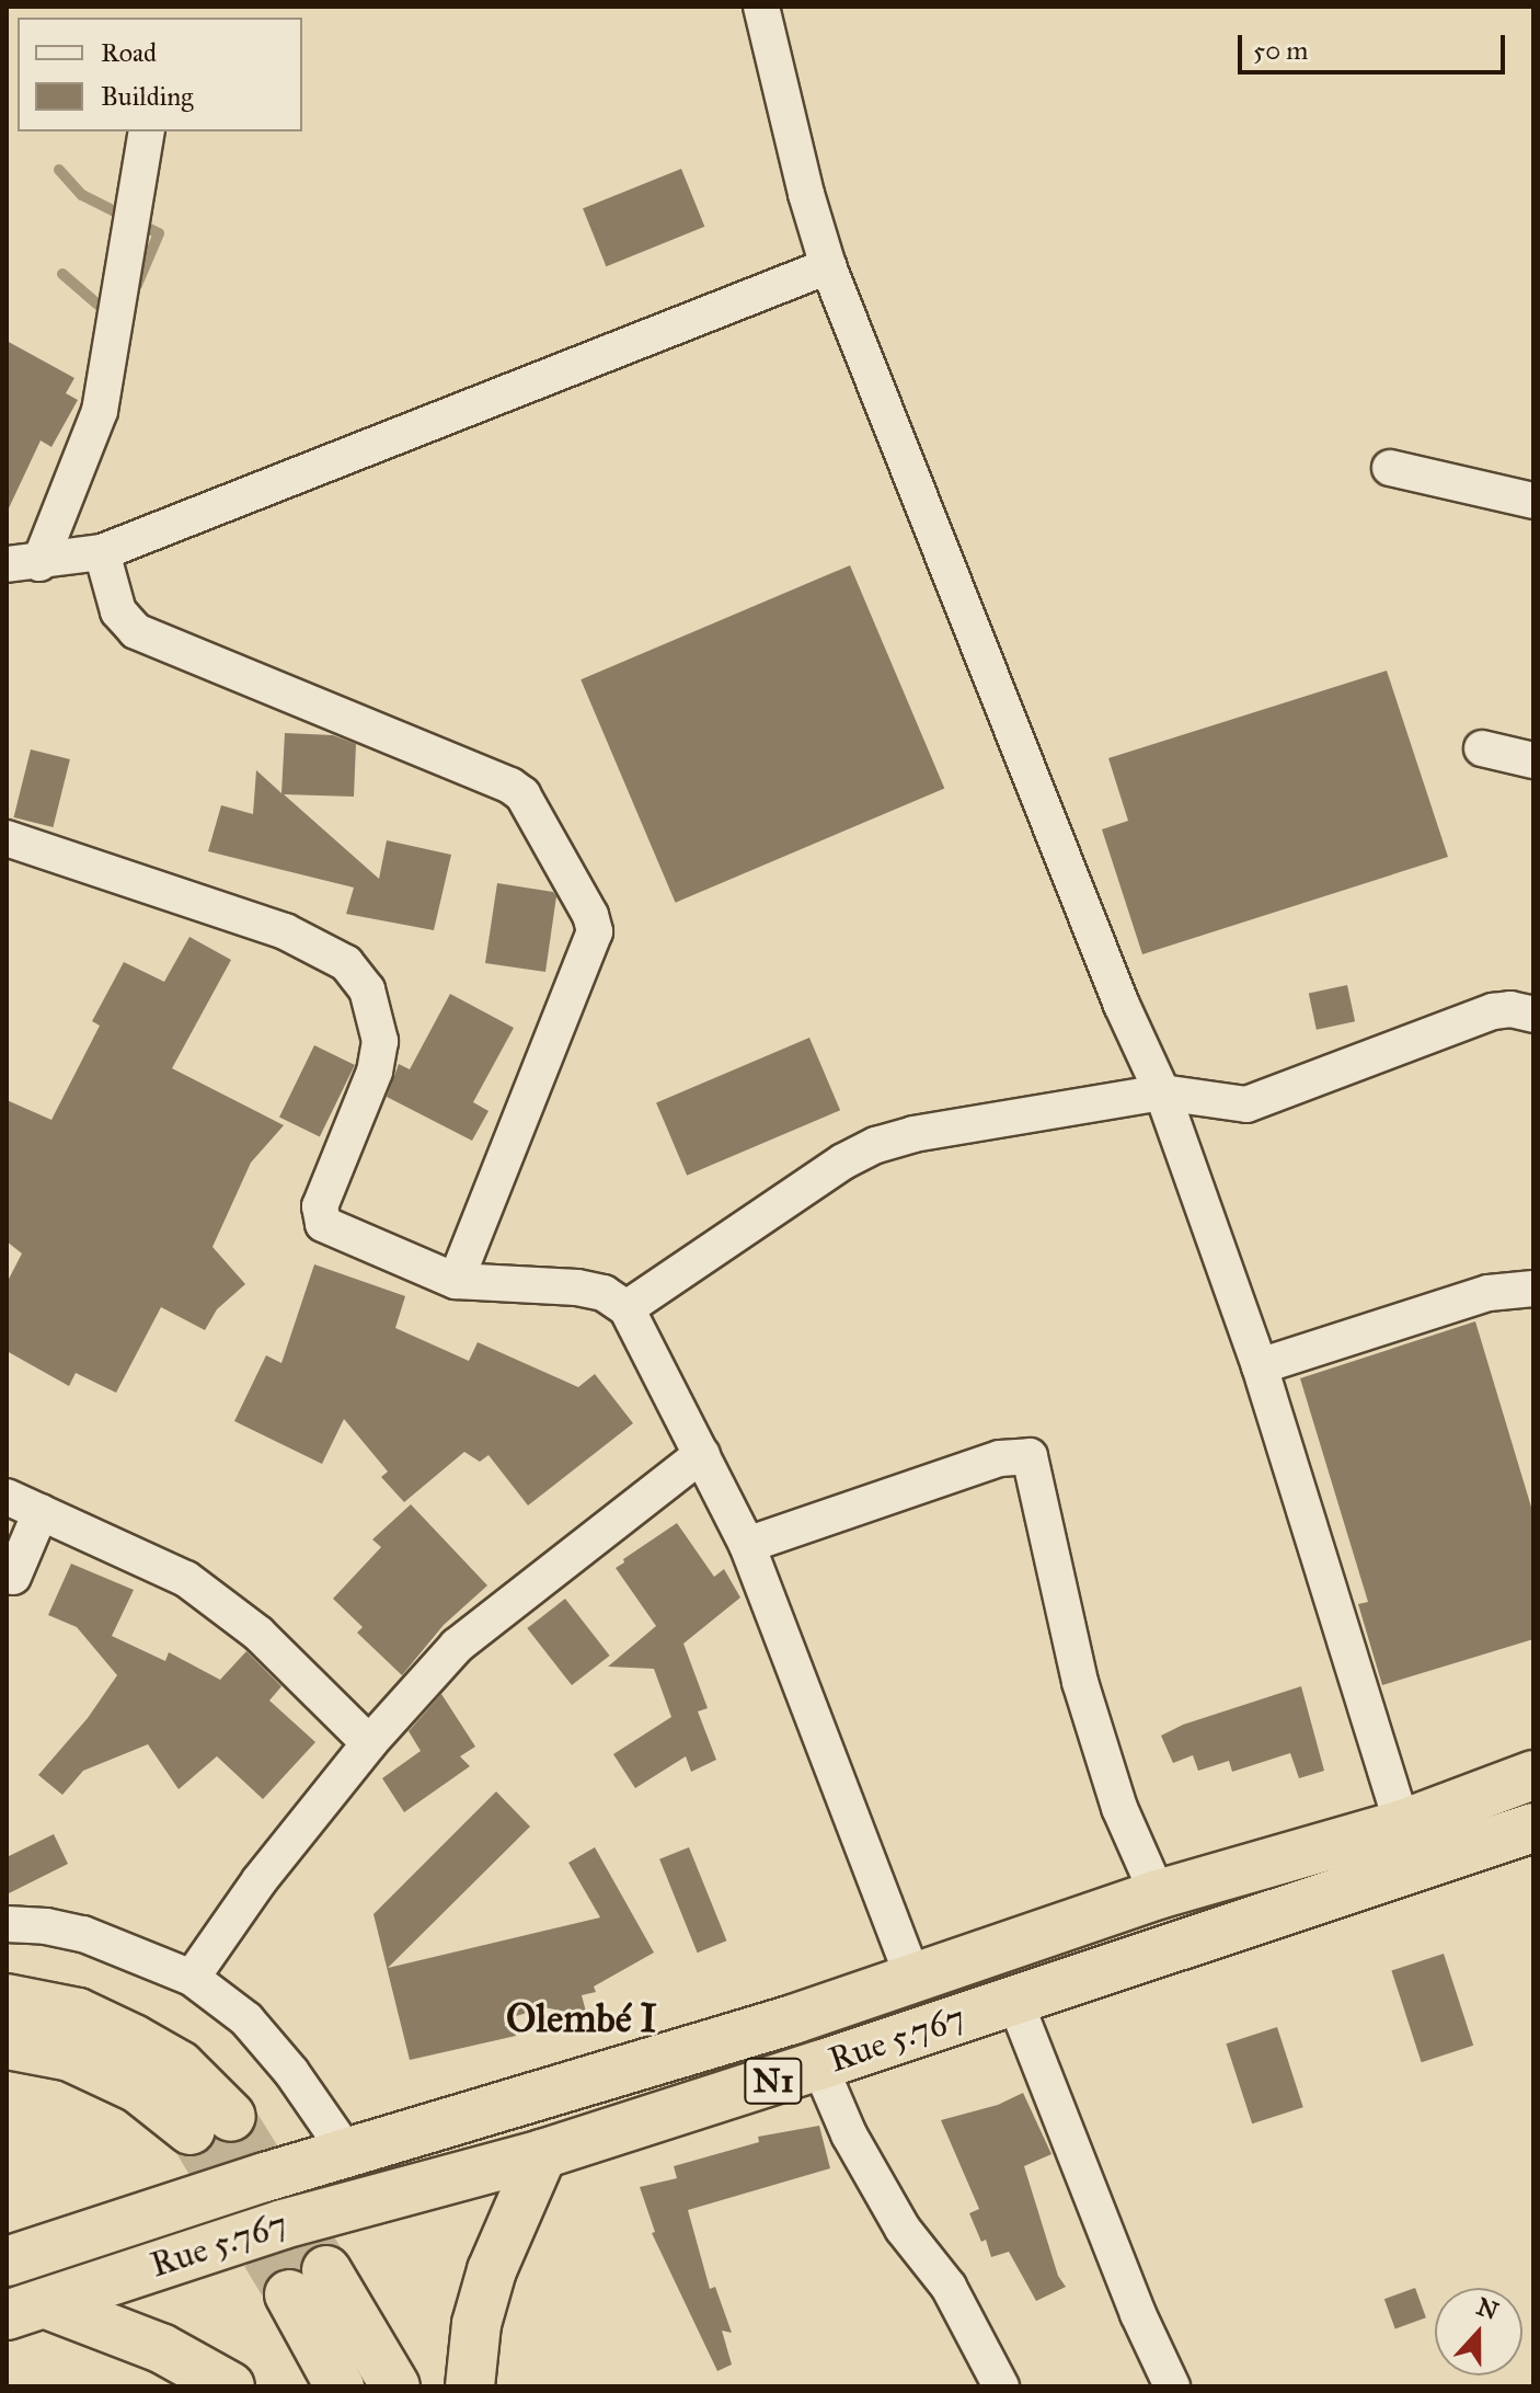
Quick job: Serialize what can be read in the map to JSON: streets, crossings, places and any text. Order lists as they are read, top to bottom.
{
  "streets": {
    "highway": ["Rue 5.767", "N1"]
  },
  "districts": ["Olembé I"],
  "legend": ["Road", "Building"],
  "scale_bar": "50 m",
  "north": "top"
}
